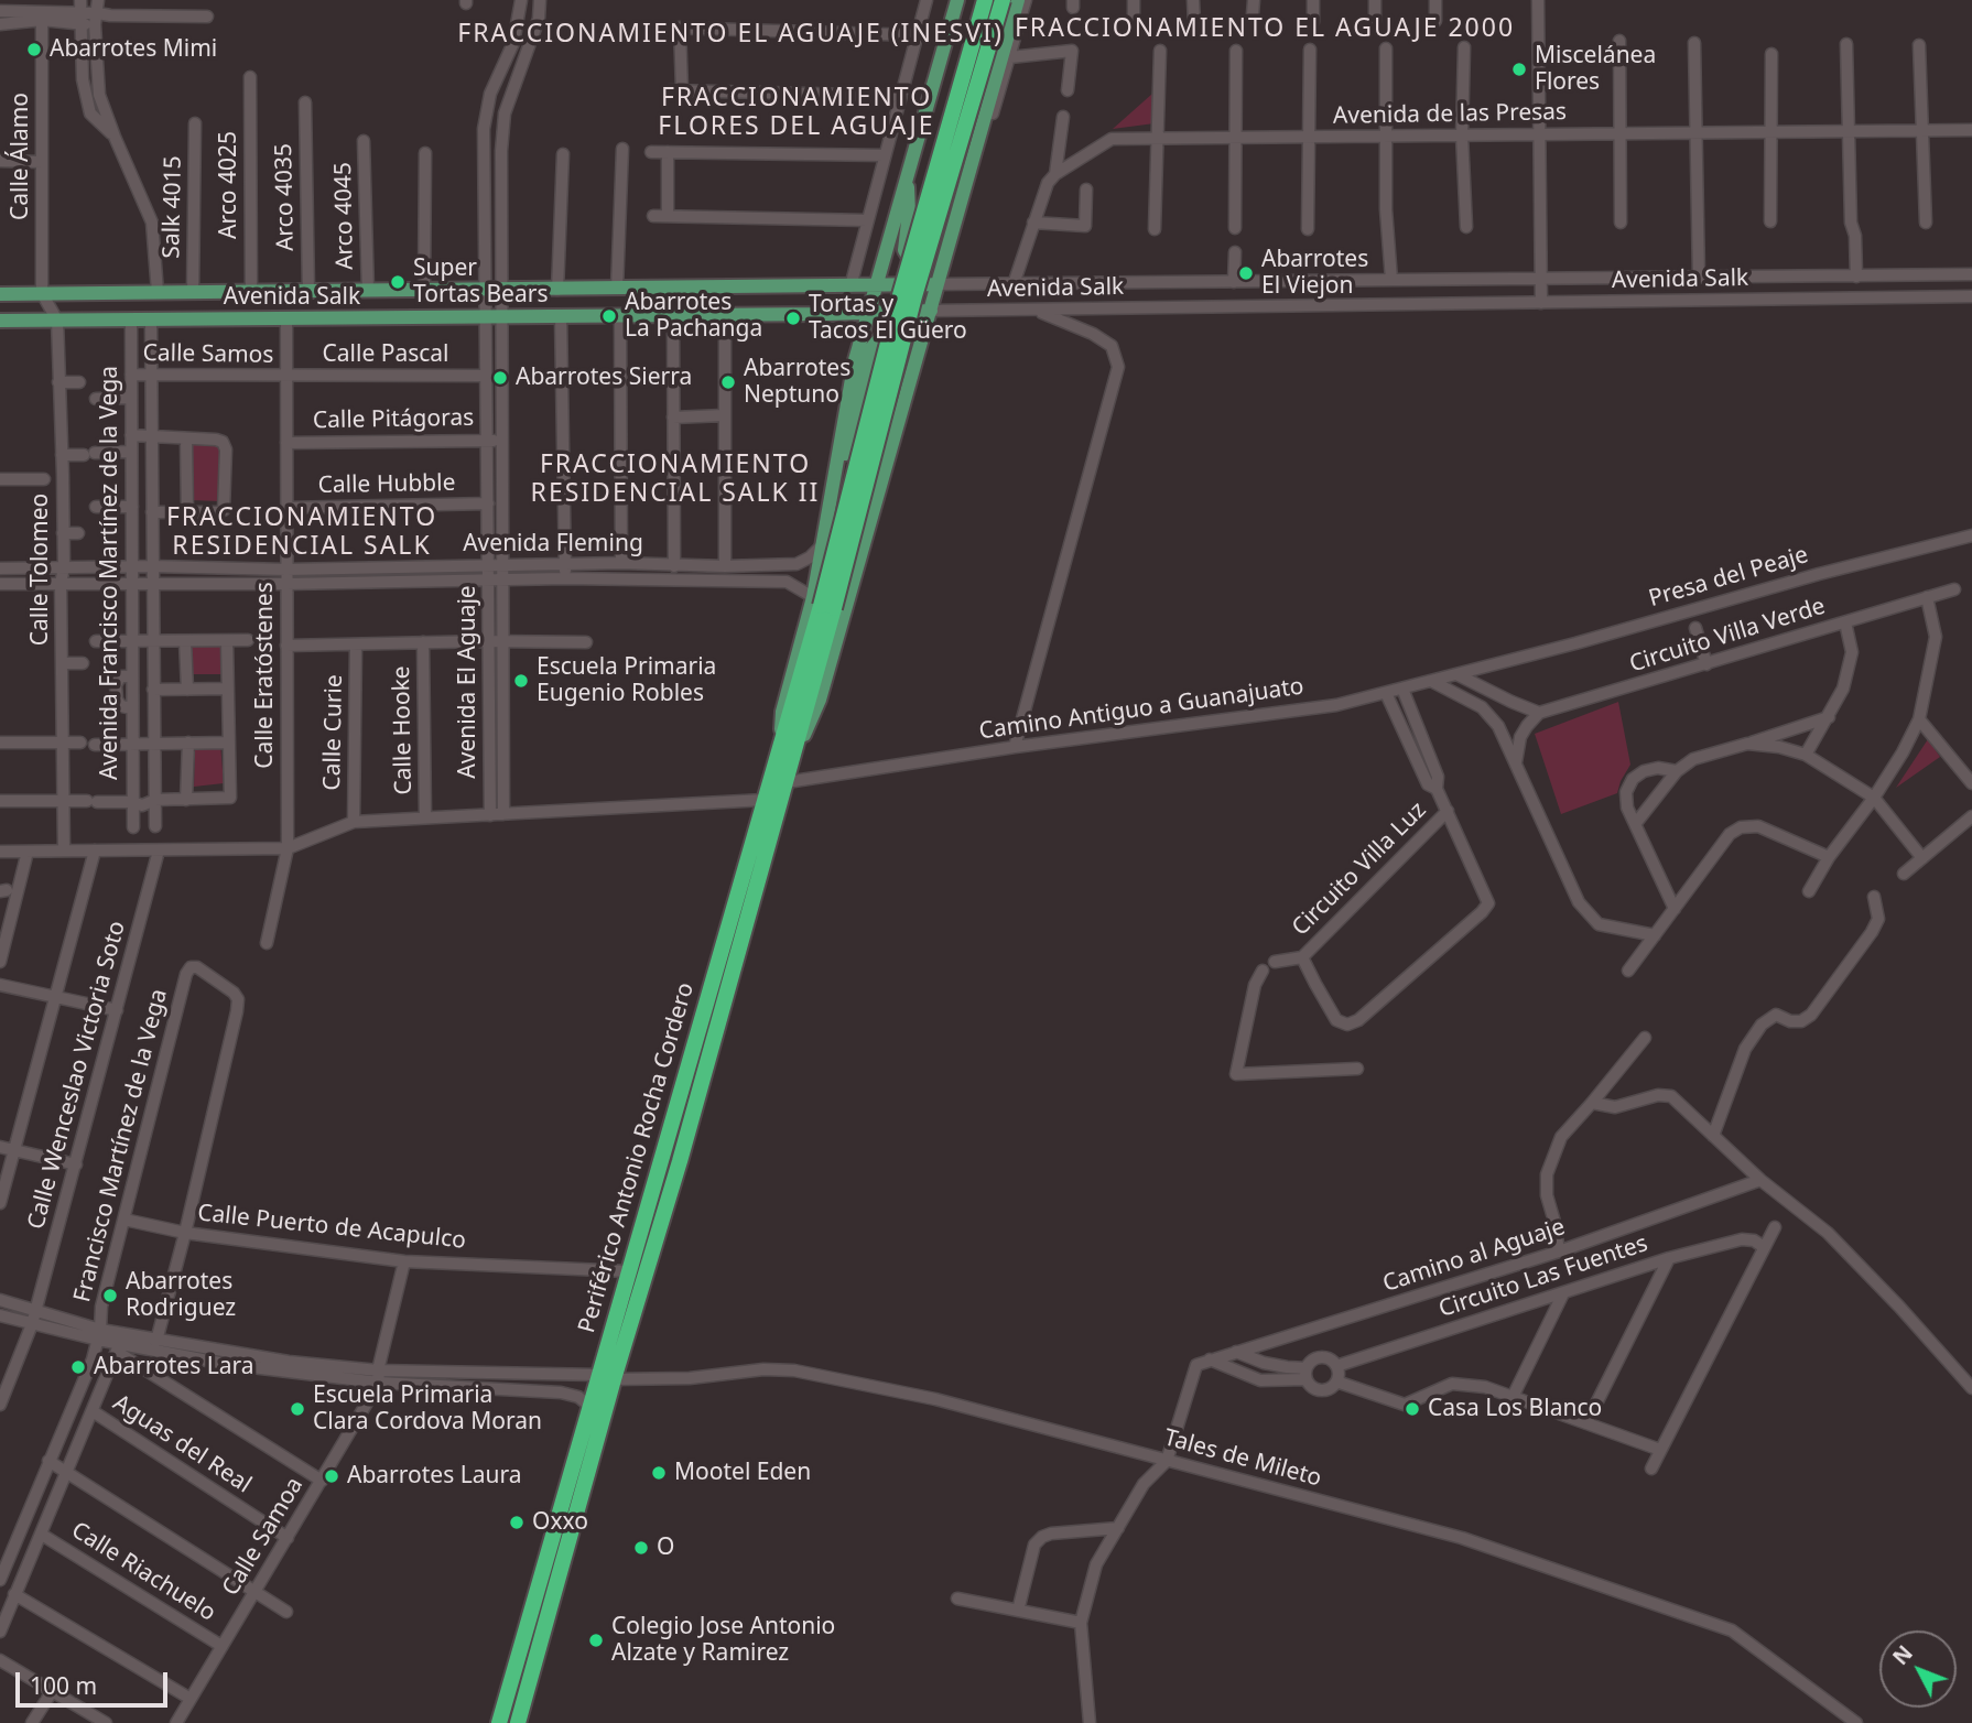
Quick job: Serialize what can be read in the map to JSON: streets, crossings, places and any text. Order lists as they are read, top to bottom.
{
  "streets": {
    "highway": ["Periférico Antonio Rocha Cordero"],
    "main road": ["Avenida Salk"],
    "street": [
      "Avenida de las Presas",
      "Calle Álamo",
      "Arco 4025",
      "Arco 4035",
      "Salk 4015",
      "Arco 4045",
      "Calle Samos",
      "Calle Pascal",
      "Calle Pitágoras",
      "Calle Hubble",
      "Avenida Fleming",
      "Calle Tolomeo",
      "Avenida Francisco Martínez de la Vega",
      "Presa del Peaje",
      "Circuito Villa Verde",
      "Calle Eratóstenes",
      "Avenida El Aguaje",
      "Camino Antiguo a Guanajuato",
      "Calle Hooke",
      "Calle Curie",
      "Circuito Villa Luz",
      "Calle Wenceslao Victoria Soto",
      "Francisco Martínez de la Vega",
      "Calle Puerto de Acapulco",
      "Camino al Aguaje",
      "Circuito Las Fuentes",
      "Aguas del Real",
      "Tales de Mileto",
      "Calle Samoa",
      "Calle Riachuelo"
    ]
  },
  "crossings": [
    ["Calle Álamo", "Avenida Salk"],
    ["Calle Álamo", "Calle Tolomeo"],
    ["Arco 4025", "Avenida Salk"],
    ["Arco 4035", "Avenida Salk"],
    ["Salk 4015", "Avenida Salk"],
    ["Arco 4045", "Avenida Salk"],
    ["Avenida Salk", "Calle Tolomeo"],
    ["Avenida Salk", "Avenida Francisco Martínez de la Vega"],
    ["Avenida Salk", "Calle Eratóstenes"],
    ["Avenida Salk", "Avenida El Aguaje"],
    ["Calle Samos", "Calle Pascal"],
    ["Calle Samos", "Avenida Francisco Martínez de la Vega"],
    ["Calle Samos", "Calle Eratóstenes"],
    ["Calle Pascal", "Calle Eratóstenes"],
    ["Calle Pascal", "Avenida El Aguaje"],
    ["Calle Pitágoras", "Calle Eratóstenes"],
    ["Calle Pitágoras", "Avenida El Aguaje"],
    ["Calle Hubble", "Calle Eratóstenes"],
    ["Calle Hubble", "Avenida El Aguaje"],
    ["Avenida Fleming", "Calle Tolomeo"],
    ["Avenida Fleming", "Avenida Francisco Martínez de la Vega"],
    ["Avenida Fleming", "Calle Eratóstenes"],
    ["Avenida Fleming", "Avenida El Aguaje"],
    ["Avenida Fleming", "Periférico Antonio Rocha Cordero"],
    ["Presa del Peaje", "Camino Antiguo a Guanajuato"],
    ["Camino Antiguo a Guanajuato", "Circuito Villa Luz"],
    ["Camino Antiguo a Guanajuato", "Periférico Antonio Rocha Cordero"],
    ["Francisco Martínez de la Vega", "Calle Puerto de Acapulco"],
    ["Periférico Antonio Rocha Cordero", "Calle Puerto de Acapulco"],
    ["Periférico Antonio Rocha Cordero", "Tales de Mileto"],
    ["Calle Puerto de Acapulco", "Calle Samoa"],
    ["Camino al Aguaje", "Tales de Mileto"],
    ["Aguas del Real", "Calle Samoa"],
    ["Tales de Mileto", "Calle Samoa"],
    ["Calle Samoa", "Calle Riachuelo"]
  ],
  "districts": [
    "FRACCIONAMIENTO EL AGUAJE 2000",
    "FRACCIONAMIENTO EL AGUAJE (INESVI)",
    "FRACCIONAMIENTO FLORES DEL AGUAJE",
    "FRACCIONAMIENTO RESIDENCIAL SALK II",
    "FRACCIONAMIENTO RESIDENCIAL SALK"
  ],
  "places": [
    "Abarrotes Mimi",
    "Miscelánea Flores",
    "Abarrotes El Viejon",
    "Super Tortas Bears",
    "Abarrotes La Pachanga",
    "Tortas y Tacos El Güero",
    "Abarrotes Sierra",
    "Abarrotes Neptuno",
    "Escuela Primaria Eugenio Robles",
    "Abarrotes Rodriguez",
    "Abarrotes Lara",
    "Escuela Primaria Clara Cordova Moran",
    "Casa Los Blanco",
    "Mootel Eden",
    "Abarrotes Laura",
    "Oxxo",
    "O",
    "Colegio Jose Antonio Alzate y Ramirez"
  ],
  "scale_bar": "100 m",
  "north": "top left"
}
